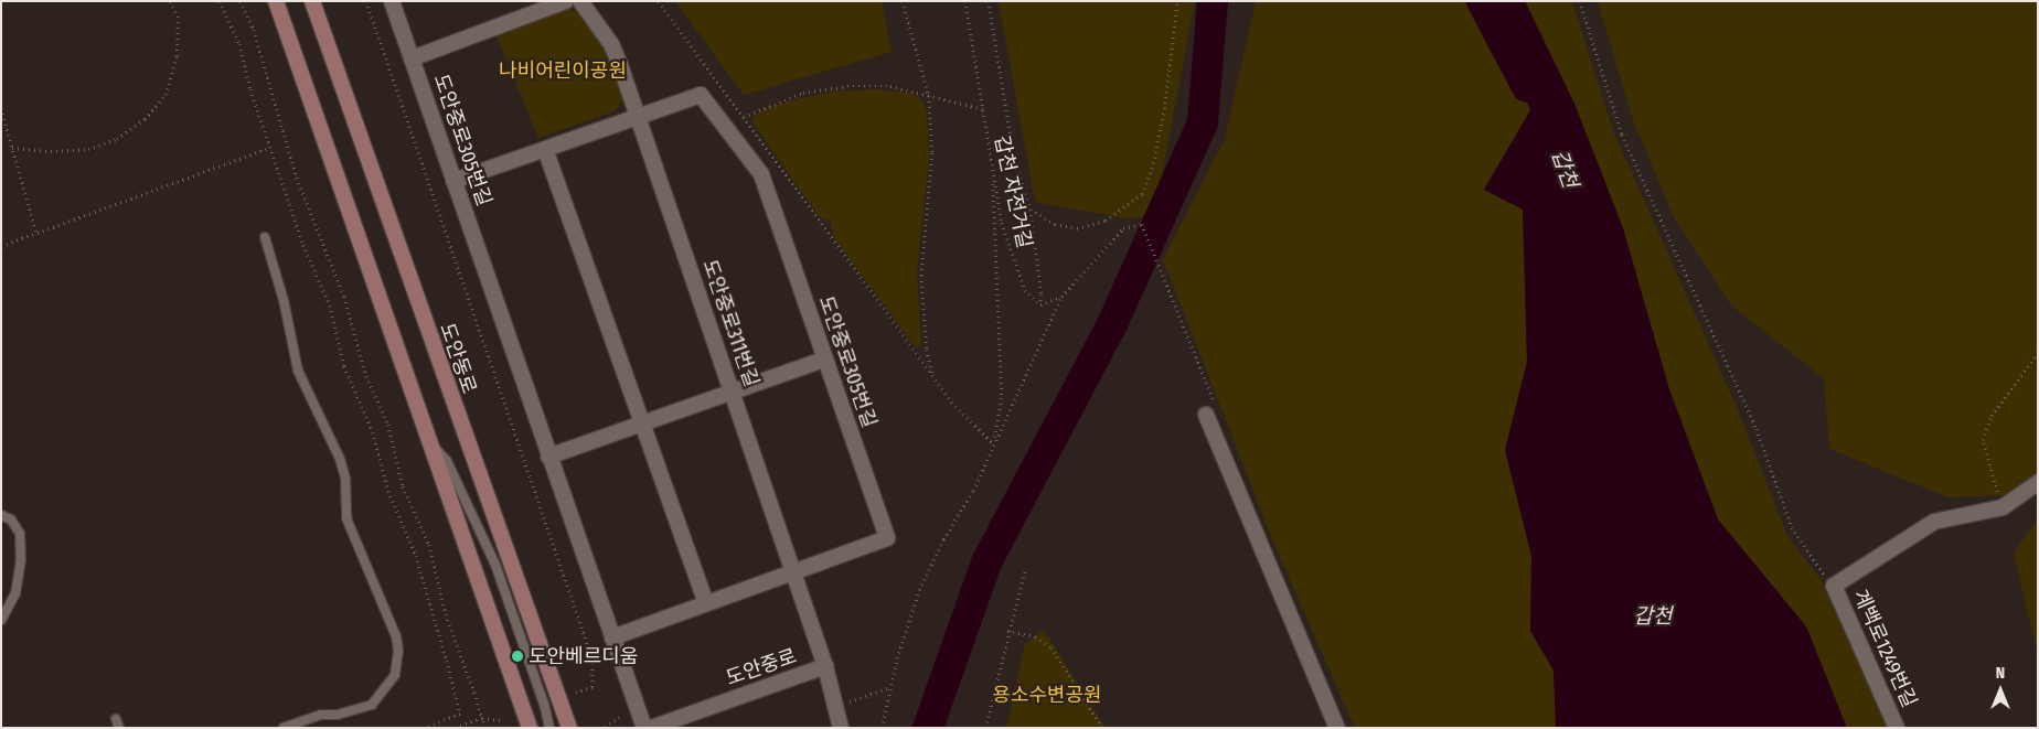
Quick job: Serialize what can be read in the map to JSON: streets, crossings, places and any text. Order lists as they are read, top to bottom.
{
  "streets": {
    "main road": ["도안동로"],
    "street": [
      "도안중로305번길",
      "도안중로311번길",
      "계백로1249번길",
      "도안중로"
    ],
    "path": ["갑천 자전거길"]
  },
  "crossings": [
    ["도안중로305번길", "도안중로311번길"],
    ["도안중로311번길", "도안중로"]
  ],
  "water": ["갑천"],
  "parks": ["나비어린이공원", "용소수변공원"],
  "places": ["도안베르디움"],
  "north": "top"
}
